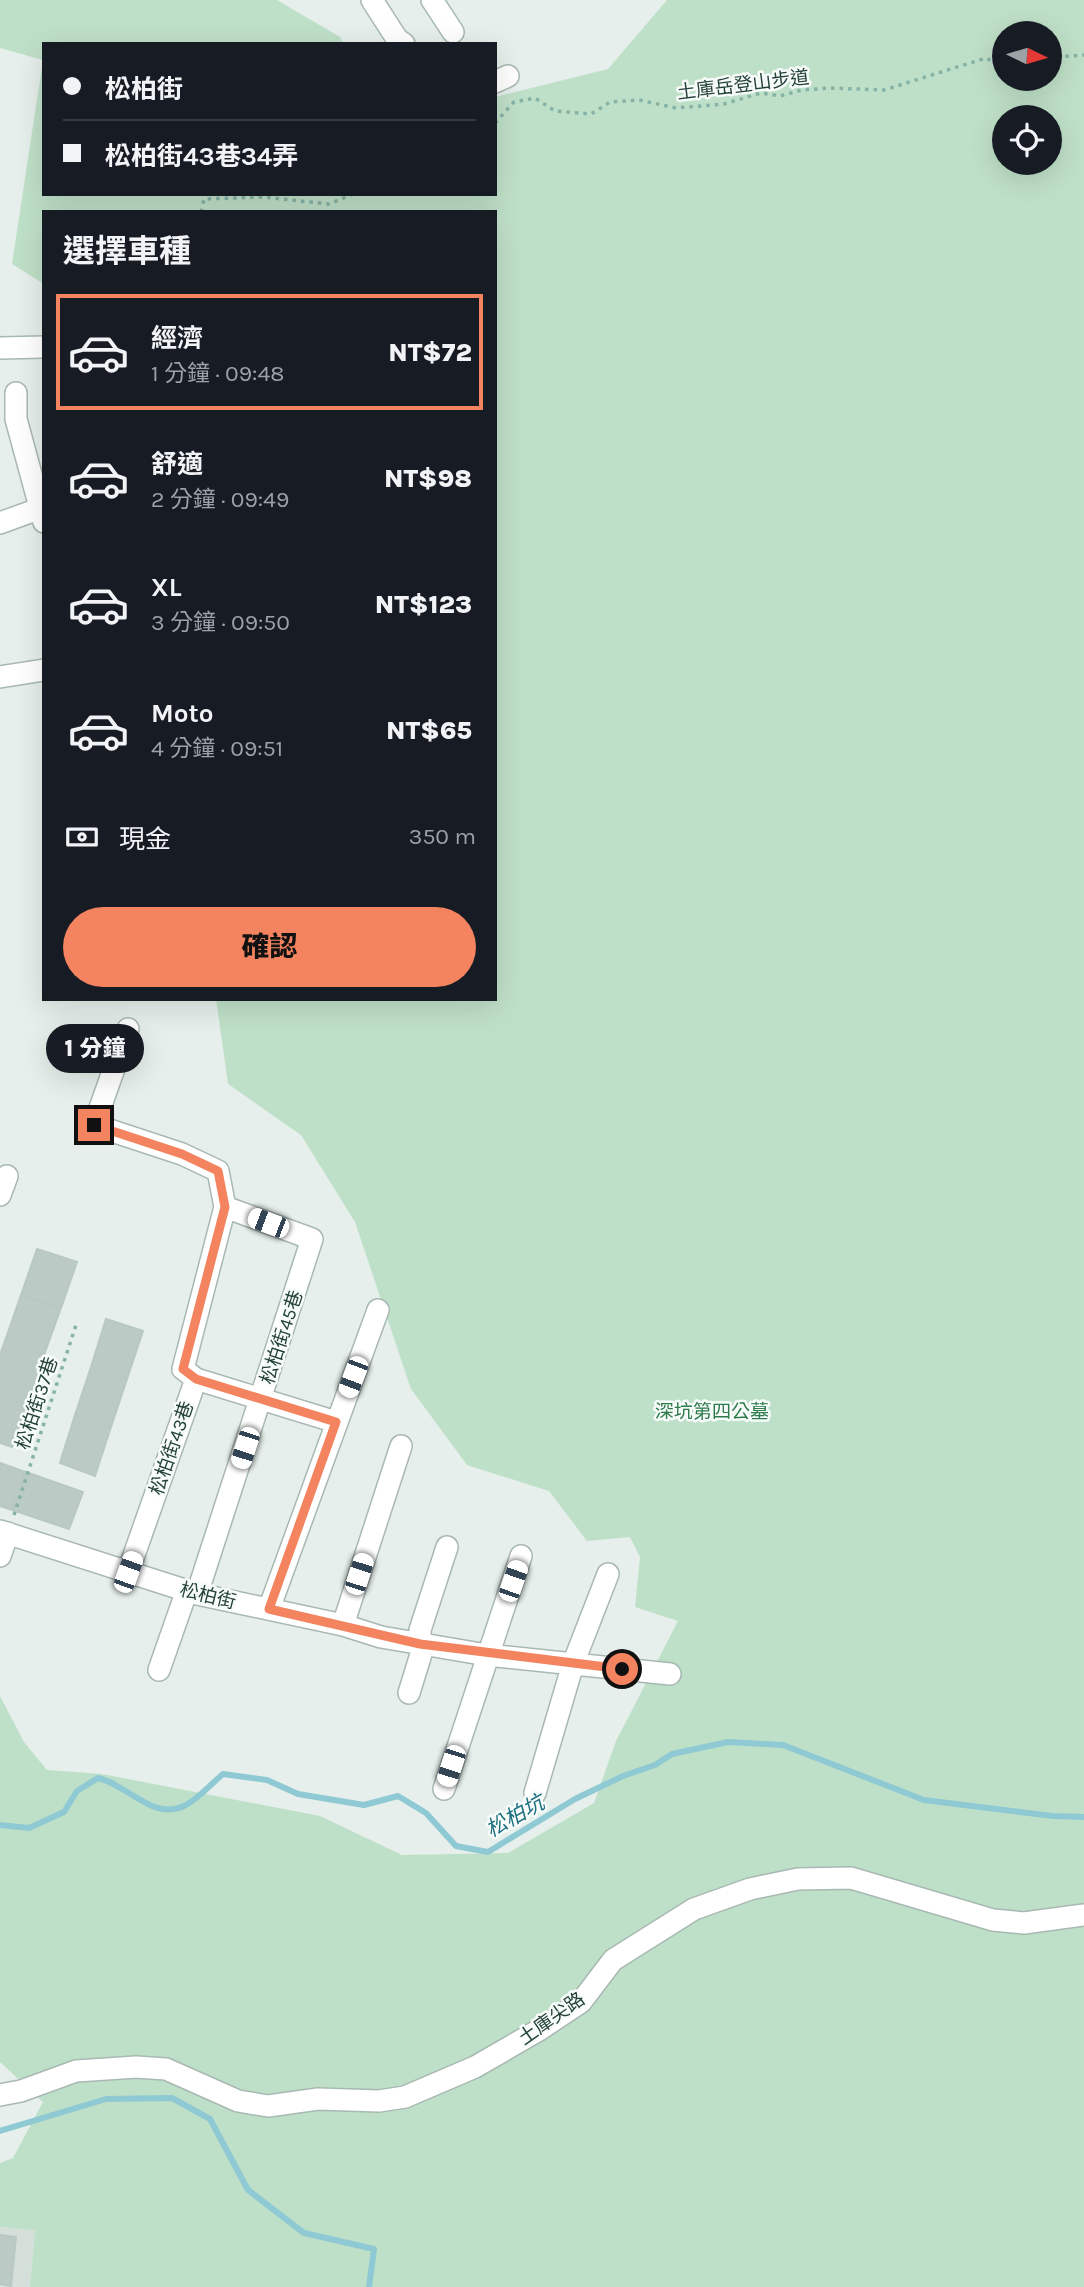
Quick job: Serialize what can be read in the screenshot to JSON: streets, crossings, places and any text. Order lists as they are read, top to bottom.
{
  "streets": {
    "street": [
      "松柏街45巷",
      "松柏街43巷",
      "松柏街",
      "土庫尖路"
    ],
    "path": ["土庫岳登山步道", "松柏街37巷"]
  },
  "crossings": [
    ["松柏街45巷", "松柏街43巷"],
    ["松柏街45巷", "松柏街"],
    ["松柏街37巷", "松柏街"],
    ["松柏街43巷", "松柏街"]
  ],
  "water": ["松柏坑"],
  "parks": ["深坑第四公墓"],
  "north": "right",
  "page": {
    "banner": ["松柏街", "松柏街43巷34弄"],
    "heading": "選擇車種",
    "list": [
      {
        "name": "經濟",
        "note": "1 分鐘 · 09:48",
        "value": "NT$72"
      },
      {
        "name": "舒適",
        "note": "2 分鐘 · 09:49",
        "value": "NT$98"
      },
      {
        "name": "XL",
        "note": "3 分鐘 · 09:50",
        "value": "NT$123"
      },
      {
        "name": "Moto",
        "note": "4 分鐘 · 09:51",
        "value": "NT$65"
      }
    ],
    "pay": ["現金", "350 m"],
    "buttons": "確認",
    "bubble": "1 分鐘"
  }
}
